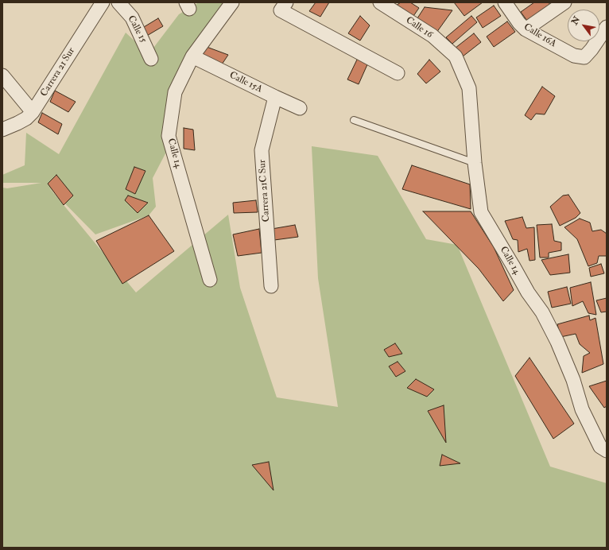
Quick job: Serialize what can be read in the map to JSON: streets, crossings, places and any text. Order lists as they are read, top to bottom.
{
  "streets": {
    "street": [
      "Calle 16",
      "Calle 15",
      "Calle 16A",
      "Carrera 21 Sur",
      "Calle 15A",
      "Calle 14",
      "Carrera 21C Sur"
    ]
  },
  "crossings": [
    ["Calle 16", "Calle 14"],
    ["Calle 15A", "Calle 14"],
    ["Calle 15A", "Carrera 21C Sur"]
  ],
  "north": "top left"
}
